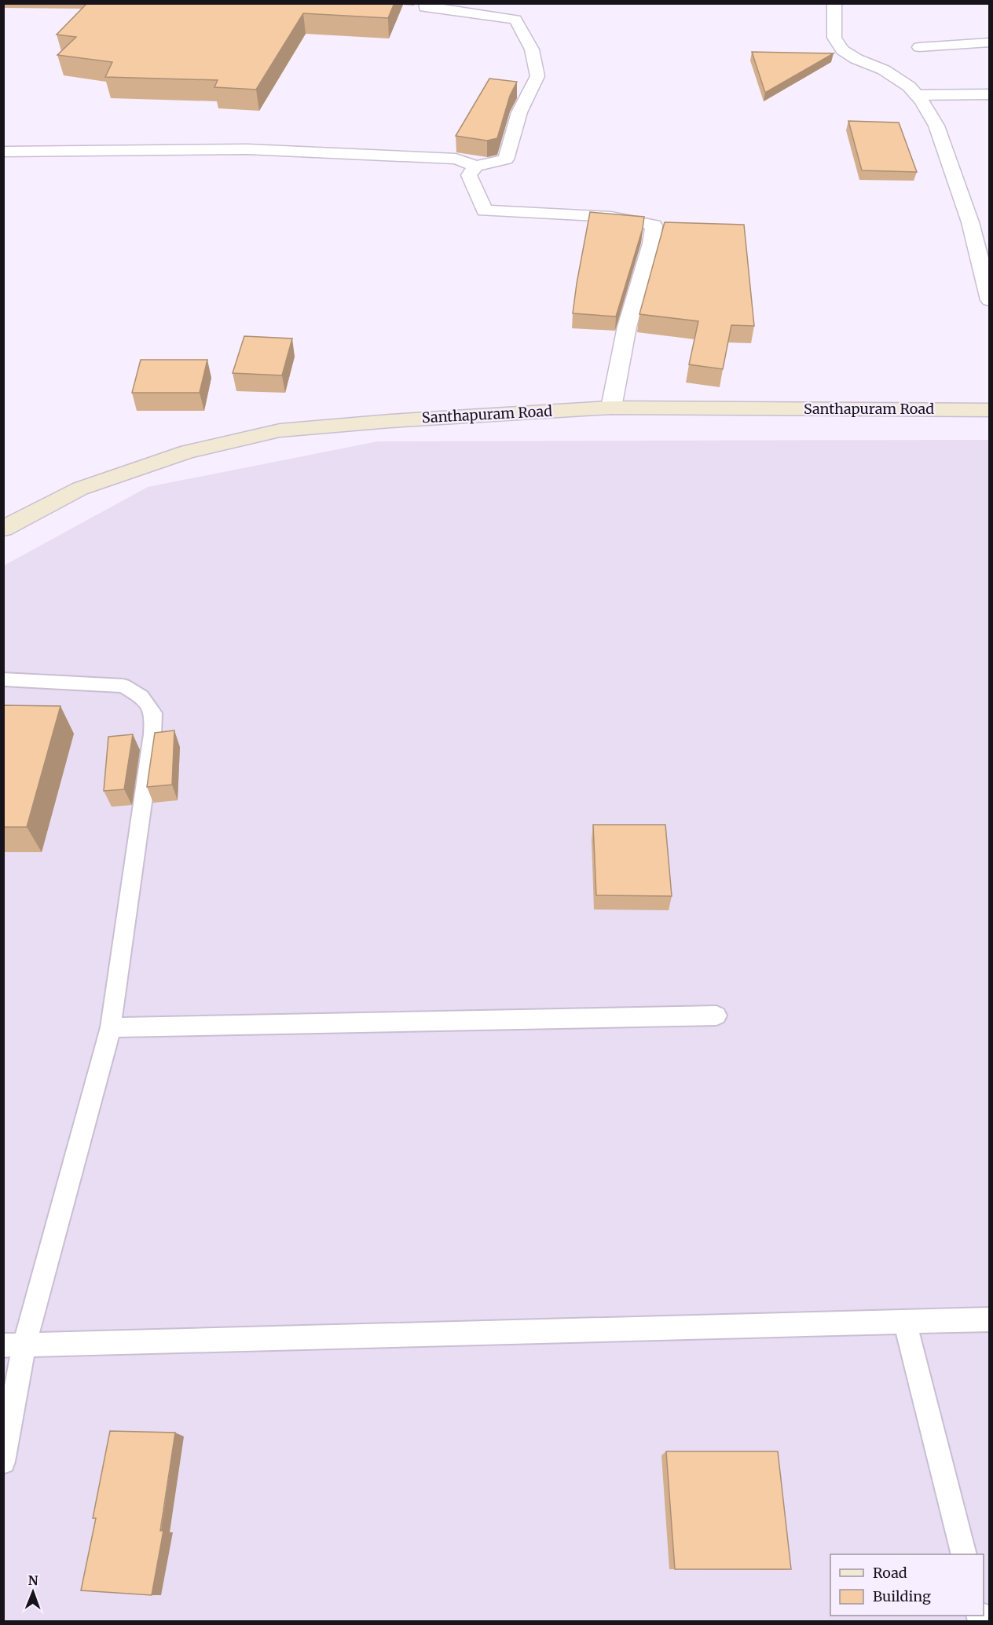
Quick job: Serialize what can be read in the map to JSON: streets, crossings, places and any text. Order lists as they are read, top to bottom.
{
  "streets": {
    "main road": ["Santhapuram Road"]
  },
  "legend": ["Road", "Building"],
  "north": "top"
}
